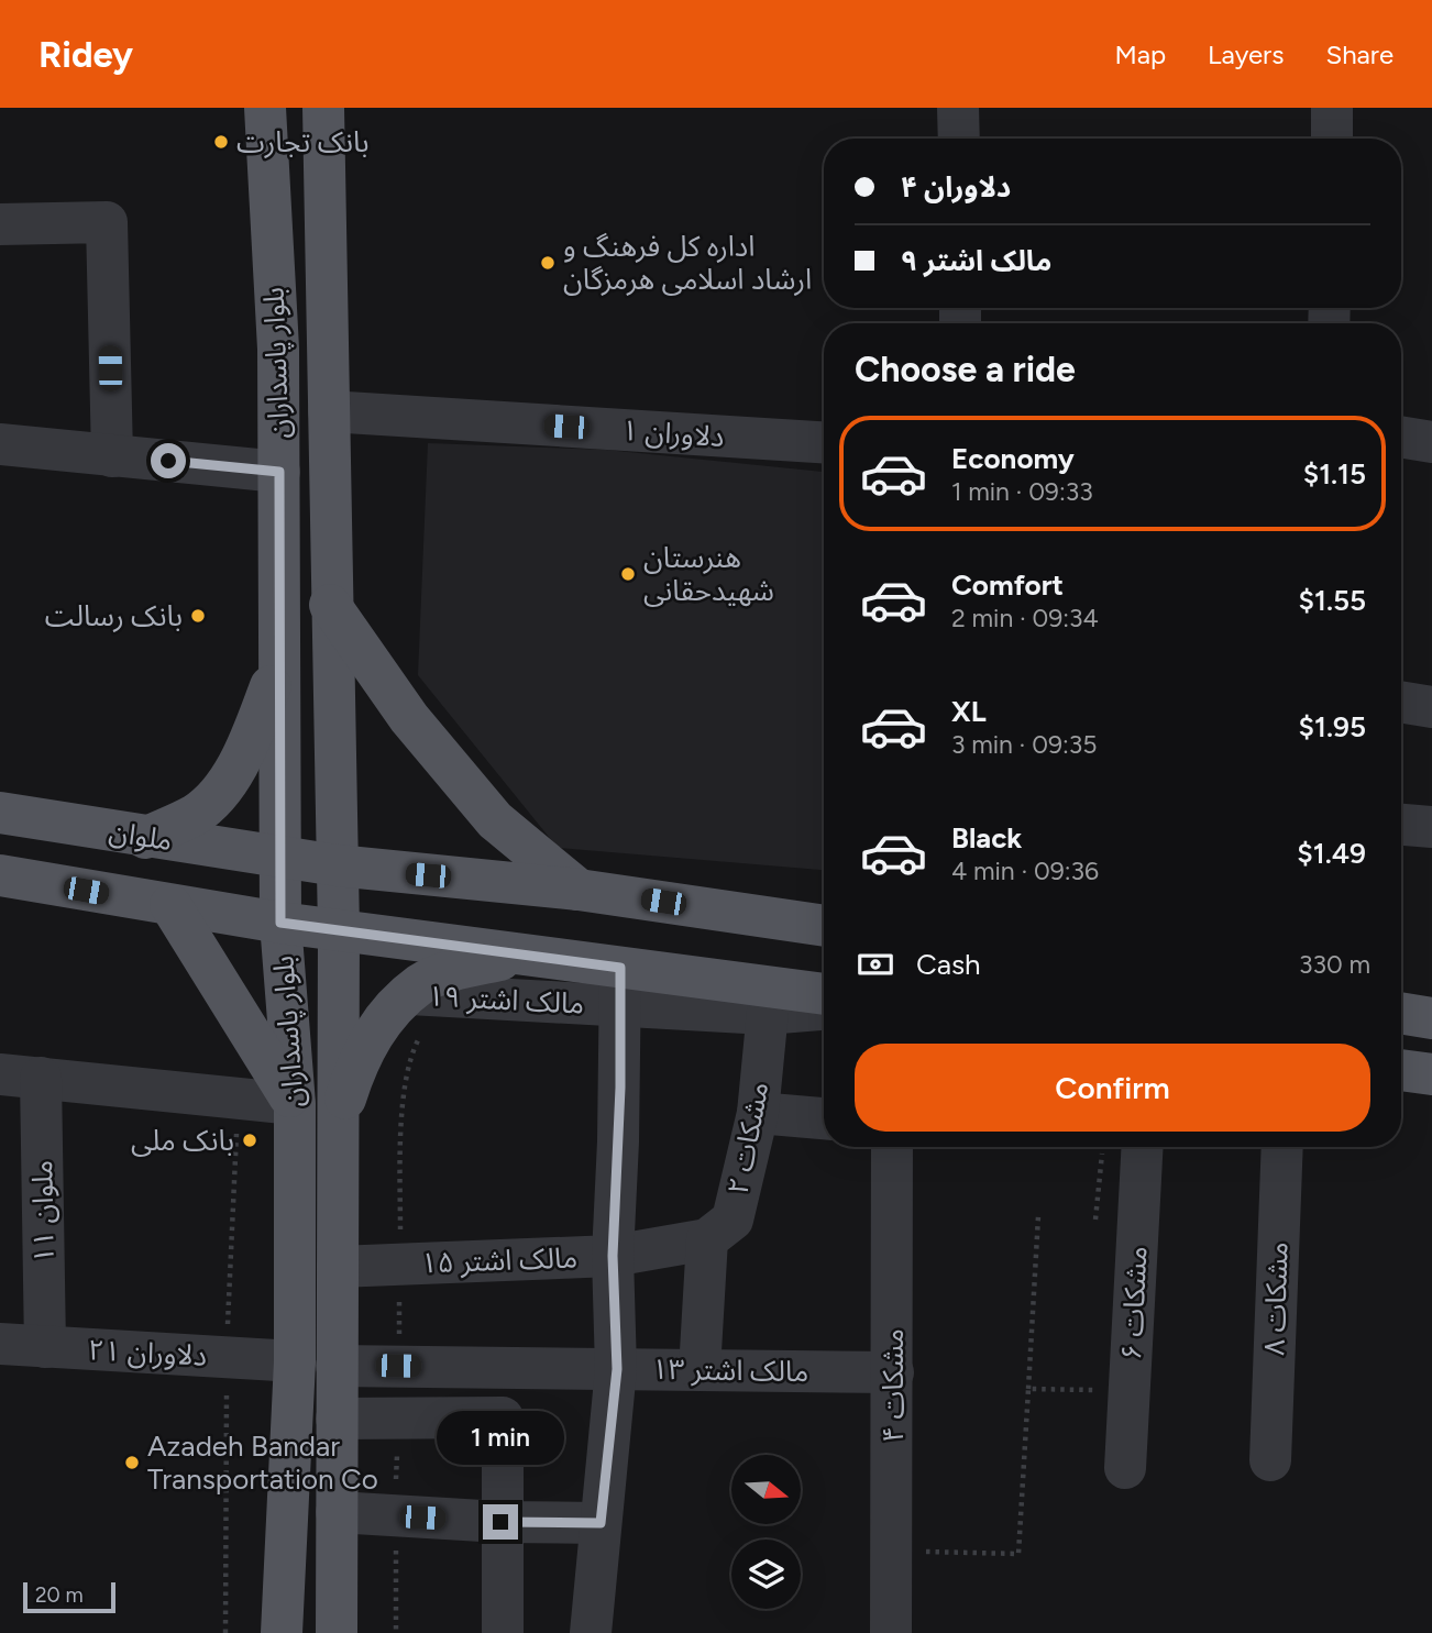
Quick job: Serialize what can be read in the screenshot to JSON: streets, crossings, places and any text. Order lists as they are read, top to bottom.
{
  "streets": {
    "main road": ["بلوار پاسداران", "ملوان"],
    "street": [
      "دلاوران ۱",
      "مالک اشتر ۱۹",
      "مشکات ۲",
      "ملوان ۱۱",
      "مالک اشتر ۱۵",
      "مشکات ۸",
      "مشکات ۶",
      "دلاوران ۲۱",
      "مالک اشتر ۱۳",
      "مشکات ۴"
    ]
  },
  "crossings": [
    ["بلوار پاسداران", "دلاوران ۱"],
    ["بلوار پاسداران", "ملوان"],
    ["بلوار پاسداران", "ملوان ۱۱"],
    ["بلوار پاسداران", "مالک اشتر ۱۵"],
    ["بلوار پاسداران", "دلاوران ۲۱"],
    ["بلوار پاسداران", "مالک اشتر ۱۳"],
    ["مشکات ۲", "مالک اشتر ۱۵"],
    ["ملوان ۱۱", "دلاوران ۲۱"],
    ["مالک اشتر ۱۳", "مشکات ۴"]
  ],
  "places": [
    "بانک تجارت",
    "اداره کل فرهنگ و ارشاد اسلامی هرمزگان",
    "هنرستان شهیدحقانی",
    "بانک رسالت",
    "بانک ملی",
    "Azadeh Bandar Transportation Co"
  ],
  "scale_bar": "20 m",
  "north": "right",
  "page": {
    "header": "Ridey",
    "nav": ["Map", "Layers", "Share"],
    "banner": ["دلاوران ۴", "مالک اشتر ۹"],
    "heading": "Choose a ride",
    "list": [
      {
        "name": "Economy",
        "note": "1 min · 09:33",
        "value": "$1.15"
      },
      {
        "name": "Comfort",
        "note": "2 min · 09:34",
        "value": "$1.55"
      },
      {
        "name": "XL",
        "note": "3 min · 09:35",
        "value": "$1.95"
      },
      {
        "name": "Black",
        "note": "4 min · 09:36",
        "value": "$1.49"
      }
    ],
    "pay": ["Cash", "330 m"],
    "buttons": "Confirm",
    "bubble": "1 min",
    "scale": "20 m"
  }
}
